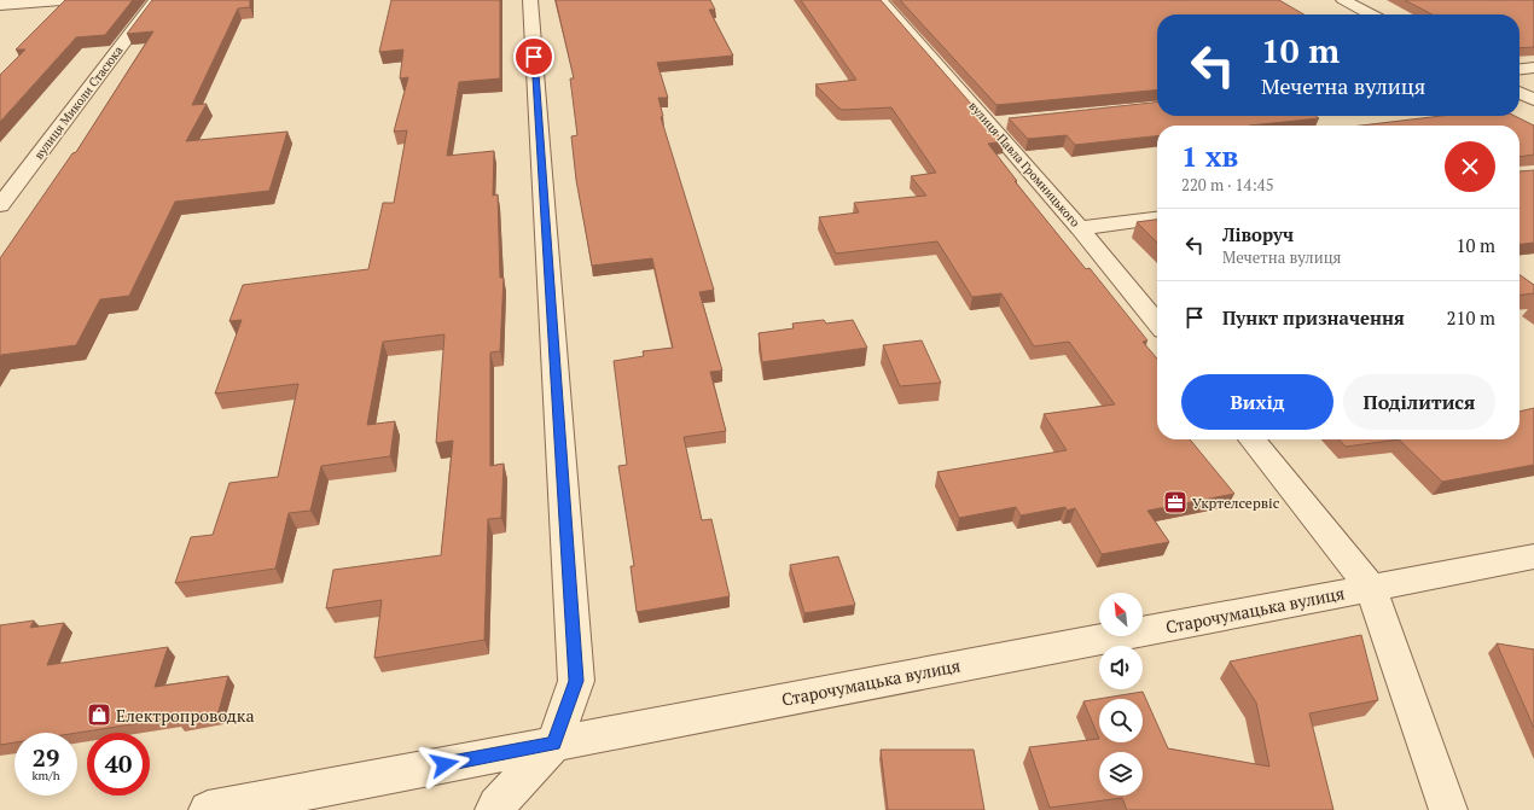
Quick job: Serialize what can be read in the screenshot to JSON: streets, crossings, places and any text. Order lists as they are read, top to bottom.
{
  "streets": {
    "street": ["вулиця Миколи Стасюка", "вулиця Павла Громницького", "Старочумацька вулиця"]
  },
  "places": {
    "office": ["Укртелсервіс"],
    "shop": ["Електропроводка"]
  },
  "north": "top left",
  "page": {
    "turn": ["10 m", "Мечетна вулиця"],
    "heading": ["1 хв", "220 m · 14:45"],
    "list": [
      {
        "name": "Ліворуч",
        "note": "Мечетна вулиця",
        "value": "10 m"
      },
      {
        "name": "Пункт призначення",
        "value": "210 m"
      }
    ],
    "buttons": ["Вихід", "Поділитися"],
    "speed": "29 km/h",
    "limit": "40"
  }
}
